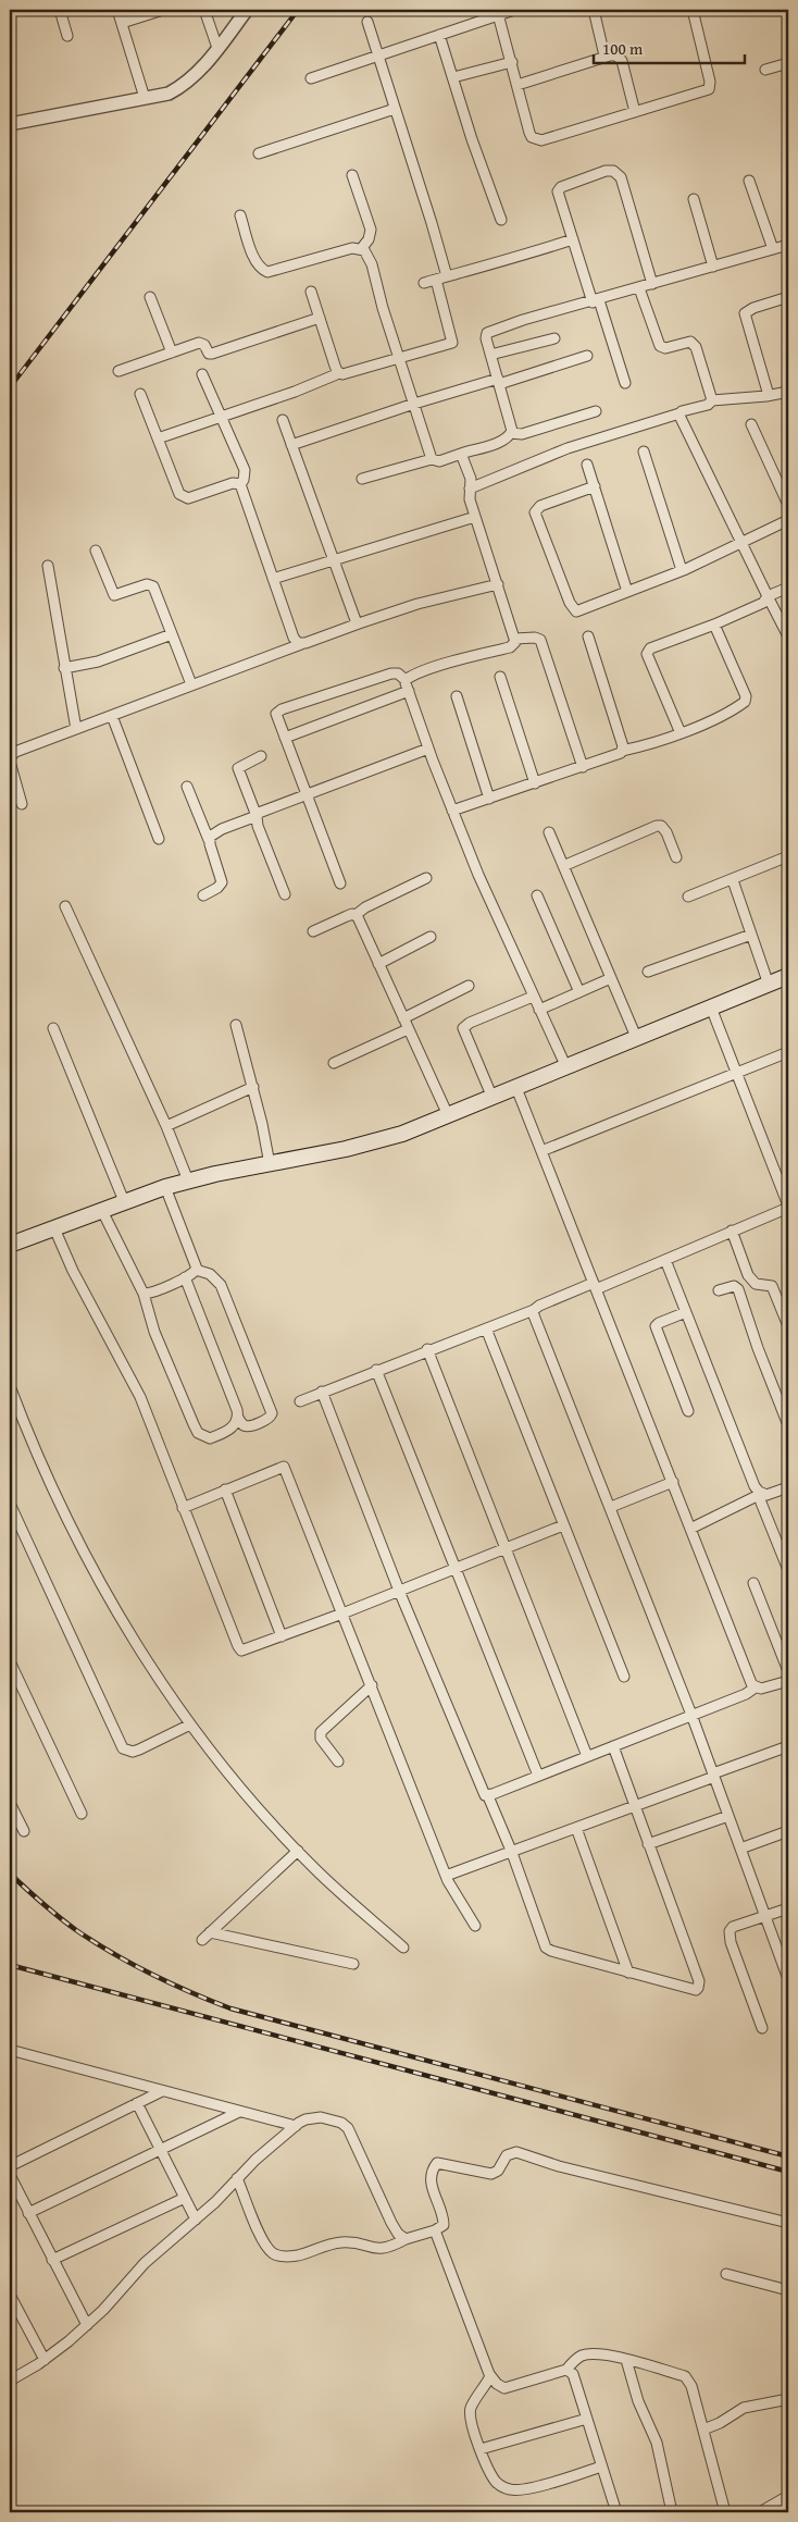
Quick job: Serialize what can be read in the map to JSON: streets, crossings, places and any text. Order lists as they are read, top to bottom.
{
  "scale_bar": "100 m"
}
